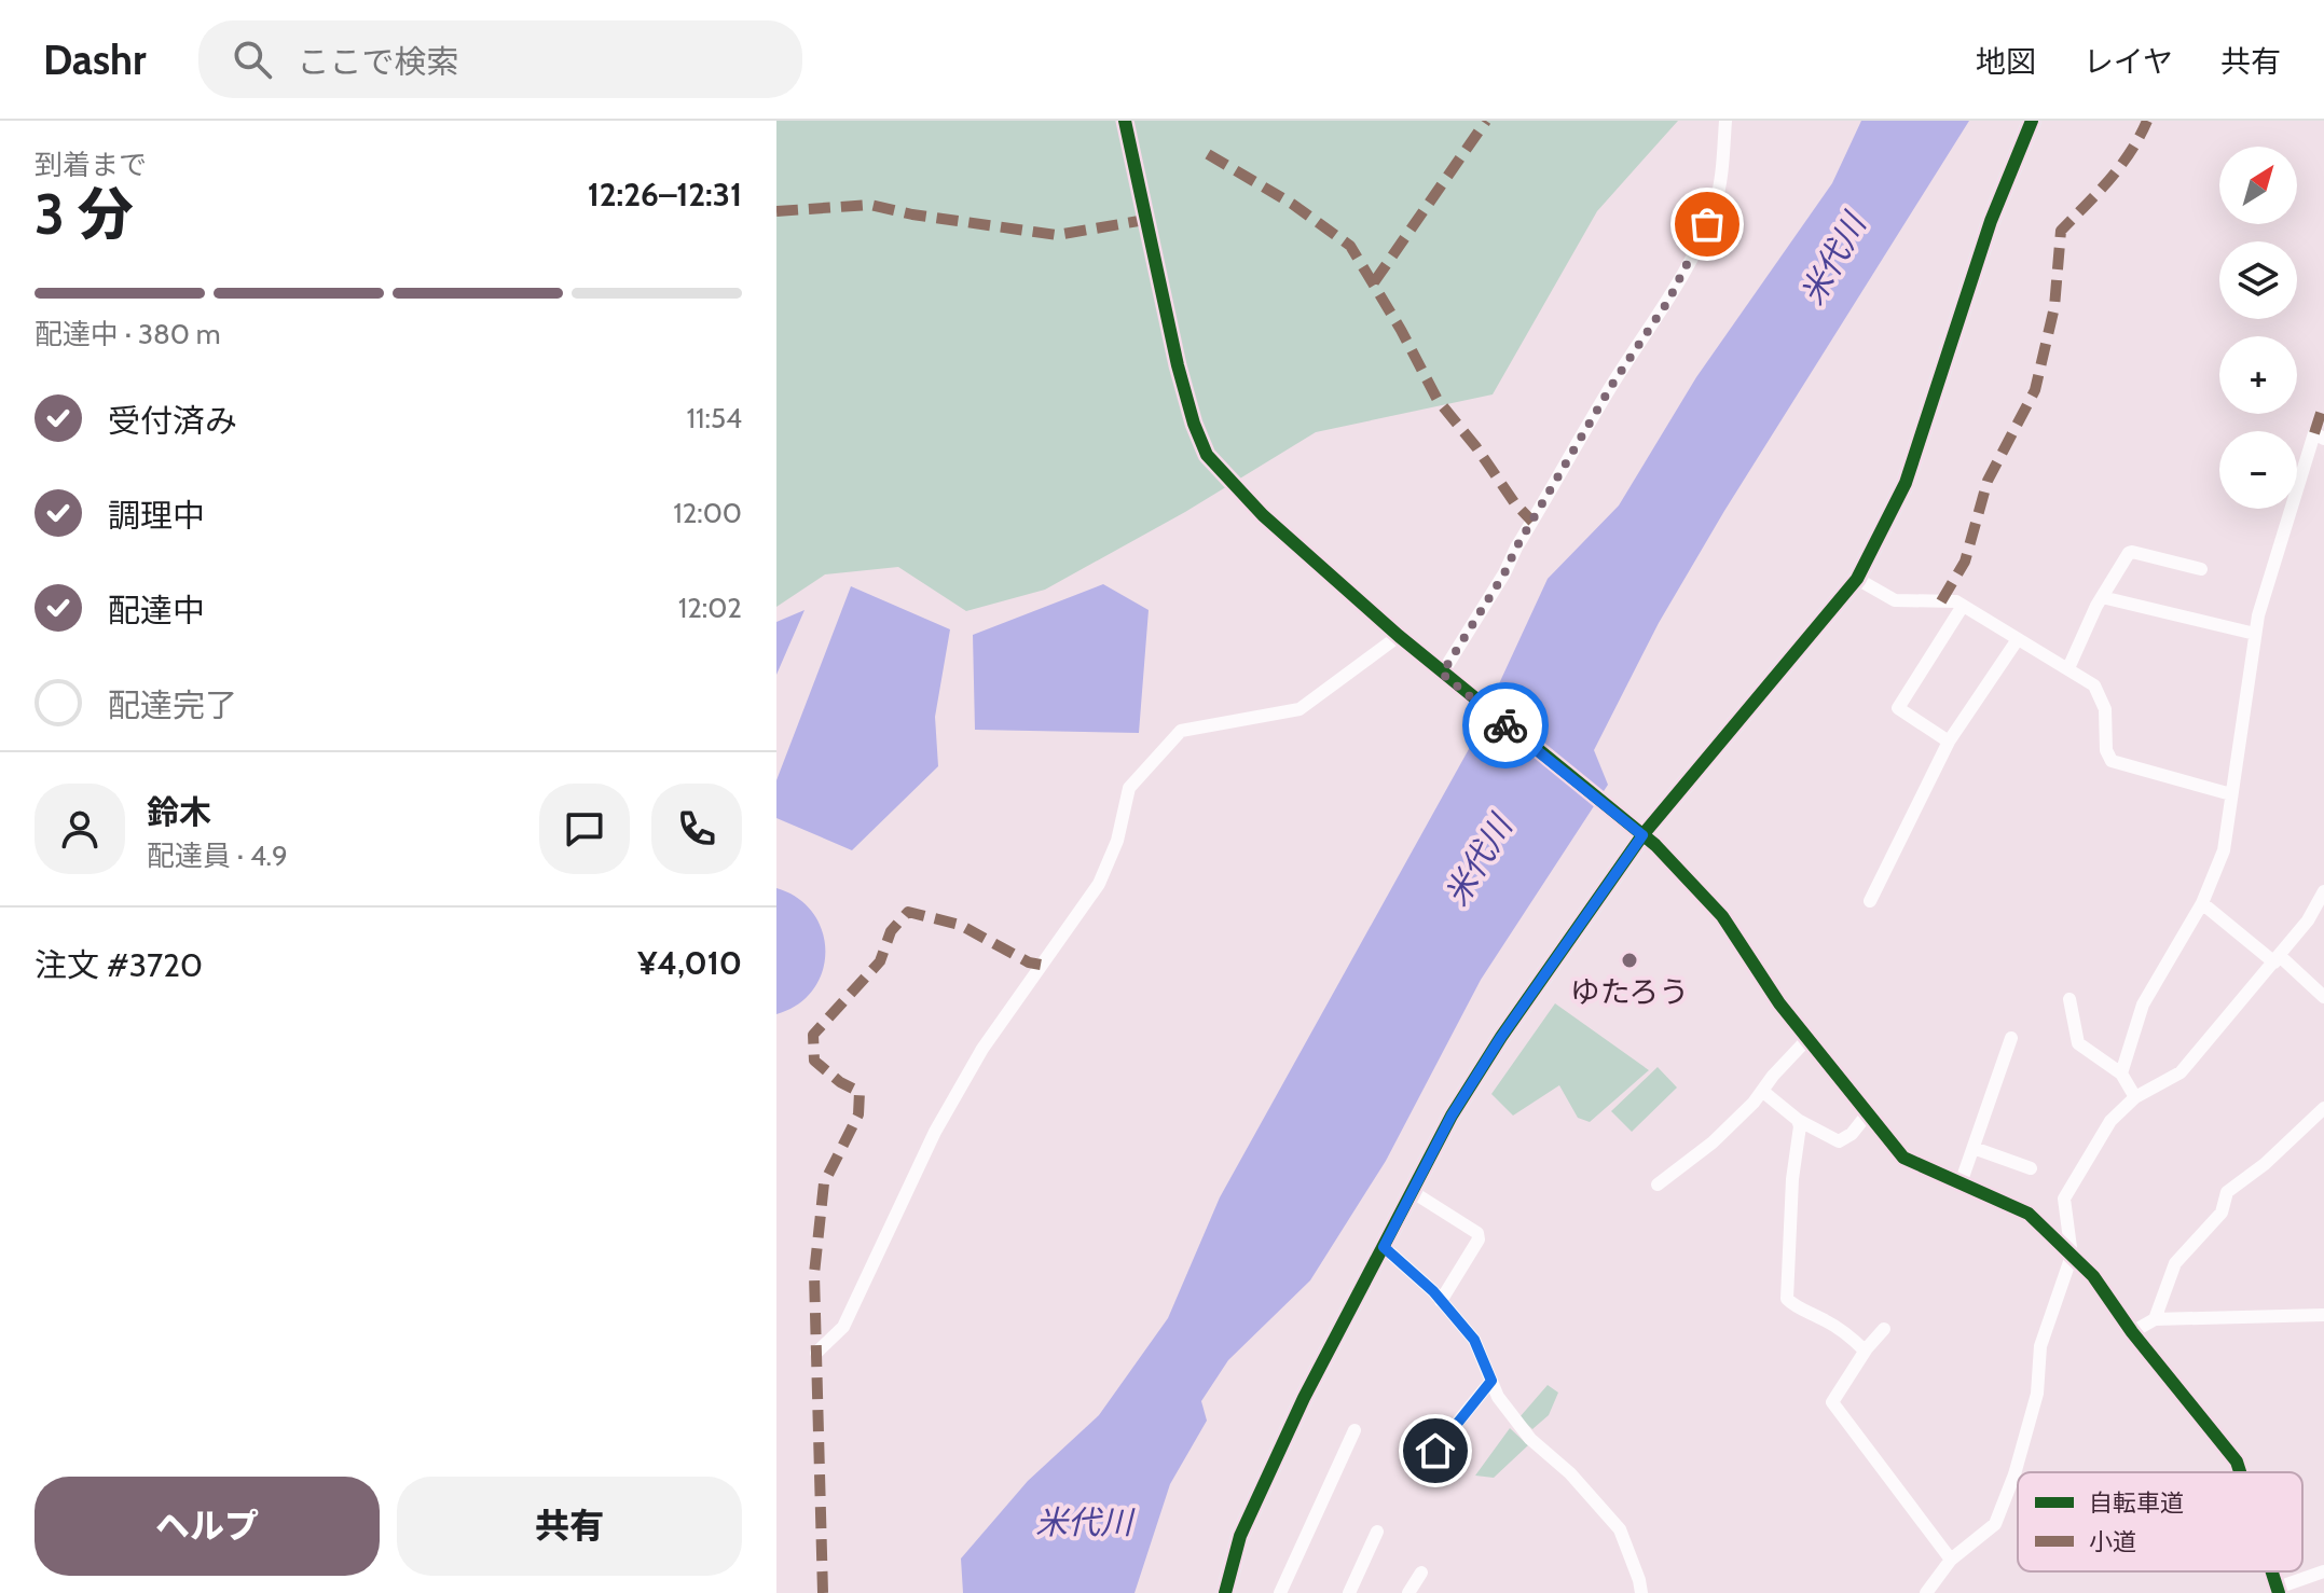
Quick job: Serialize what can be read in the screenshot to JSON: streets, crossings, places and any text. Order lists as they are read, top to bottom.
{
  "water": ["米代川"],
  "places": ["ゆたろう"],
  "legend": ["自転車道", "小道"],
  "north": "top right",
  "page": {
    "header": "Dashr",
    "search": "ここで検索",
    "nav": ["地図", "レイヤ", "共有"],
    "heading": ["3 分", "到着まで", "12:26–12:31"],
    "panel": [
      "鈴木",
      "配達員 · 4.9",
      "注文 #3720",
      "¥4,010"
    ],
    "map_buttons": ["+", "−"],
    "bar": "配達中 · 380 m",
    "list": [
      ["受付済み", "11:54"],
      ["調理中", "12:00"],
      ["配達中", "12:02"],
      "配達完了"
    ],
    "buttons": ["ヘルプ", "共有"]
  }
}
